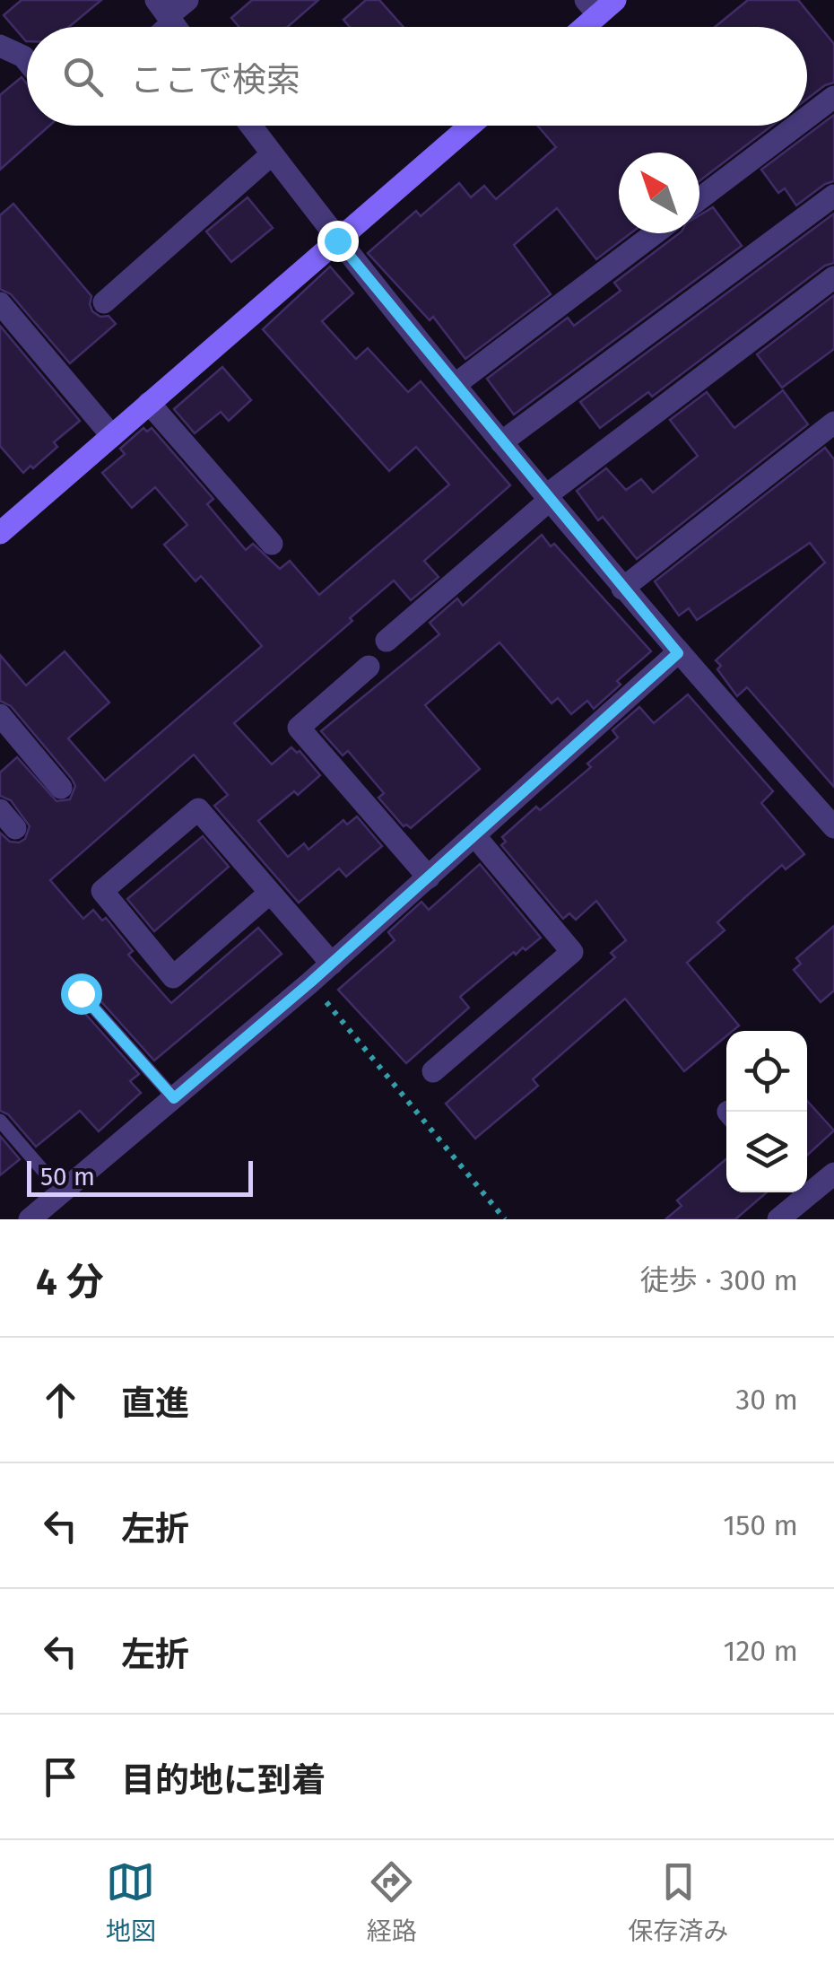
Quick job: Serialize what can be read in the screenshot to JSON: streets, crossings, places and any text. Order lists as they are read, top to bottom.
{
  "scale_bar": "50 m",
  "north": "top left",
  "page": {
    "search": "ここで検索",
    "scale": "50 m",
    "heading": ["4 分", "徒歩 · 300 m"],
    "list": [
      ["直進", "30 m"],
      ["左折", "150 m"],
      ["左折", "120 m"],
      "目的地に到着"
    ],
    "nav": ["地図", "経路", "保存済み"]
  }
}
